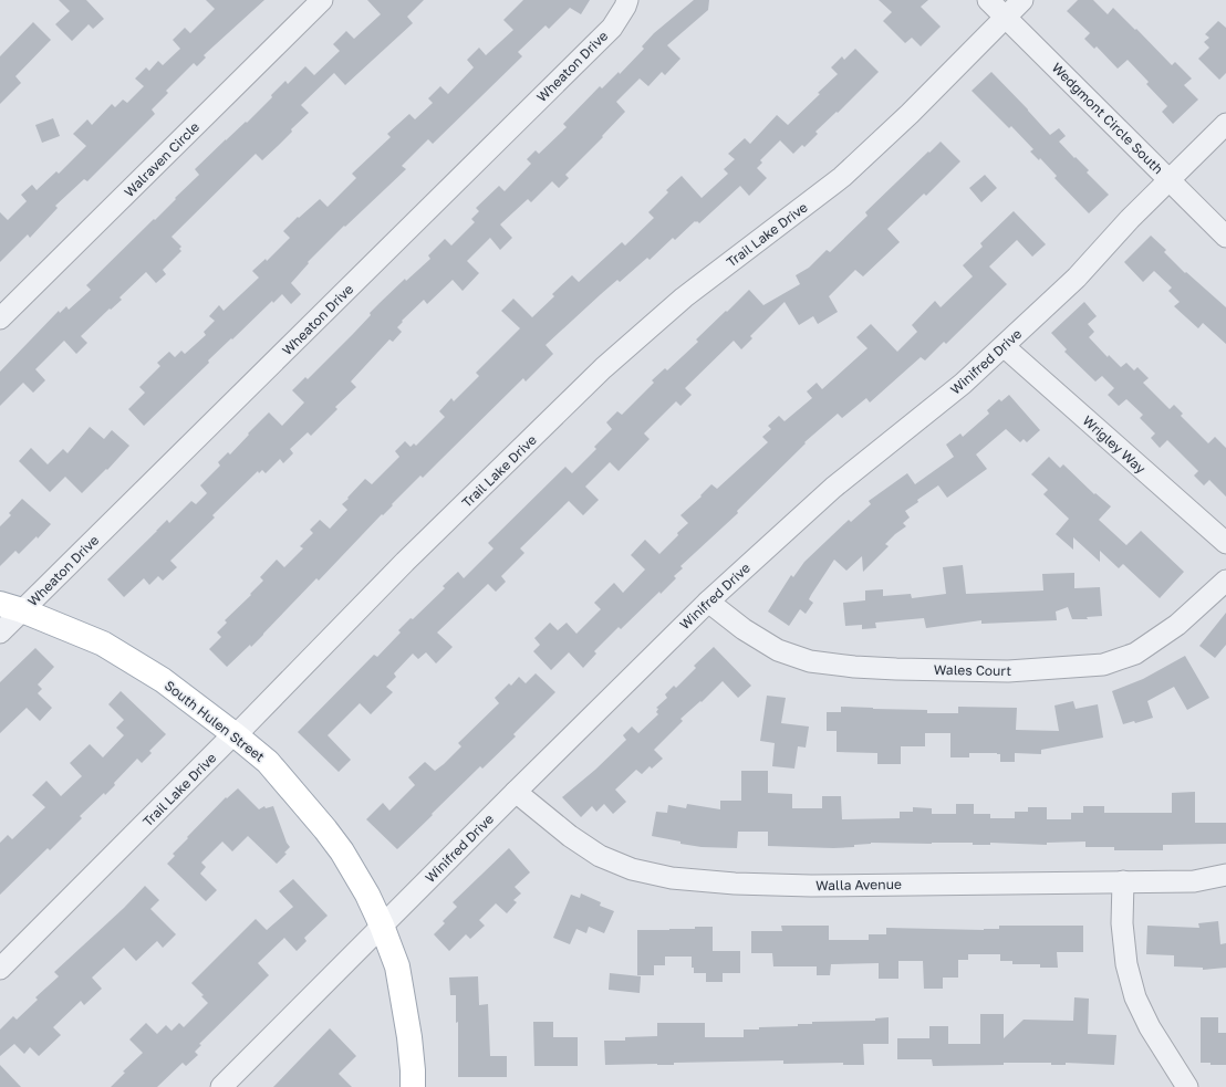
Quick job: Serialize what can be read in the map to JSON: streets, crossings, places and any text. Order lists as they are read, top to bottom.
{
  "streets": {
    "main road": ["South Hulen Street"],
    "street": [
      "Wheaton Drive",
      "Wedgmont Circle South",
      "Walraven Circle",
      "Trail Lake Drive",
      "Winifred Drive",
      "Wrigley Way",
      "Wales Court",
      "Walla Avenue"
    ]
  },
  "crossings": [
    ["Wheaton Drive", "South Hulen Street"],
    ["Wedgmont Circle South", "Trail Lake Drive"],
    ["Wedgmont Circle South", "Winifred Drive"],
    ["Trail Lake Drive", "South Hulen Street"],
    ["Winifred Drive", "Wrigley Way"],
    ["Winifred Drive", "Wales Court"],
    ["Winifred Drive", "South Hulen Street"],
    ["Winifred Drive", "Walla Avenue"]
  ]
}
